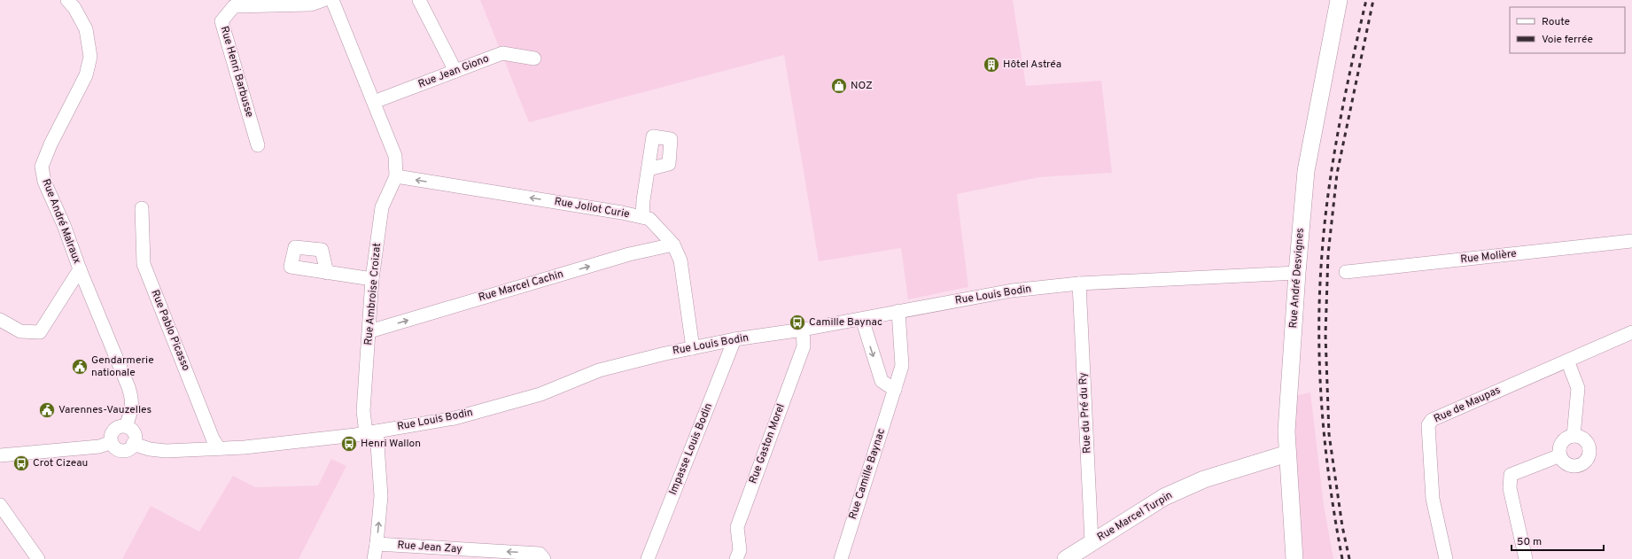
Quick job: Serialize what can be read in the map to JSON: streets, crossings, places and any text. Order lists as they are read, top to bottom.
{
  "streets": {
    "street": [
      "Rue Henri Barbusse",
      "Rue Jean Giono",
      "Rue Joliot Curie",
      "Rue André Malraux",
      "Rue Molière",
      "Rue André Desvignes",
      "Rue Marcel Cachin",
      "Rue Ambroise Croizat",
      "Rue Louis Bodin",
      "Rue Pablo Picasso",
      "Rue de Maupas",
      "Rue du Pré du Ry",
      "Rue Gaston Morel",
      "Impasse Louis Bodin",
      "Rue Camille Baynac",
      "Rue Marcel Turpin",
      "Rue Jean Zay"
    ]
  },
  "crossings": [
    ["Rue Jean Giono", "Rue Ambroise Croizat"],
    ["Rue Joliot Curie", "Rue Marcel Cachin"],
    ["Rue Joliot Curie", "Rue Ambroise Croizat"],
    ["Rue Joliot Curie", "Rue Louis Bodin"],
    ["Rue André Malraux", "Rue Louis Bodin"],
    ["Rue André Desvignes", "Rue Louis Bodin"],
    ["Rue André Desvignes", "Rue Marcel Turpin"],
    ["Rue Marcel Cachin", "Rue Ambroise Croizat"],
    ["Rue Ambroise Croizat", "Rue Louis Bodin"],
    ["Rue Louis Bodin", "Rue Pablo Picasso"],
    ["Rue Louis Bodin", "Rue du Pré du Ry"],
    ["Rue Louis Bodin", "Rue Gaston Morel"],
    ["Rue Louis Bodin", "Impasse Louis Bodin"],
    ["Rue Louis Bodin", "Rue Camille Baynac"],
    ["Rue du Pré du Ry", "Rue Marcel Turpin"]
  ],
  "one_way": ["Rue Joliot Curie", "Rue Marcel Cachin", "Rue Jean Zay"],
  "places": {
    "building": ["Hôtel Astréa"],
    "shop": ["NOZ"],
    "bus stop": ["Camille Baynac", "Henri Wallon", "Crot Cizeau"],
    "public building": ["Gendarmerie nationale", "Varennes-Vauzelles"]
  },
  "legend": ["Route", "Voie ferrée"],
  "scale_bar": "50 m"
}
